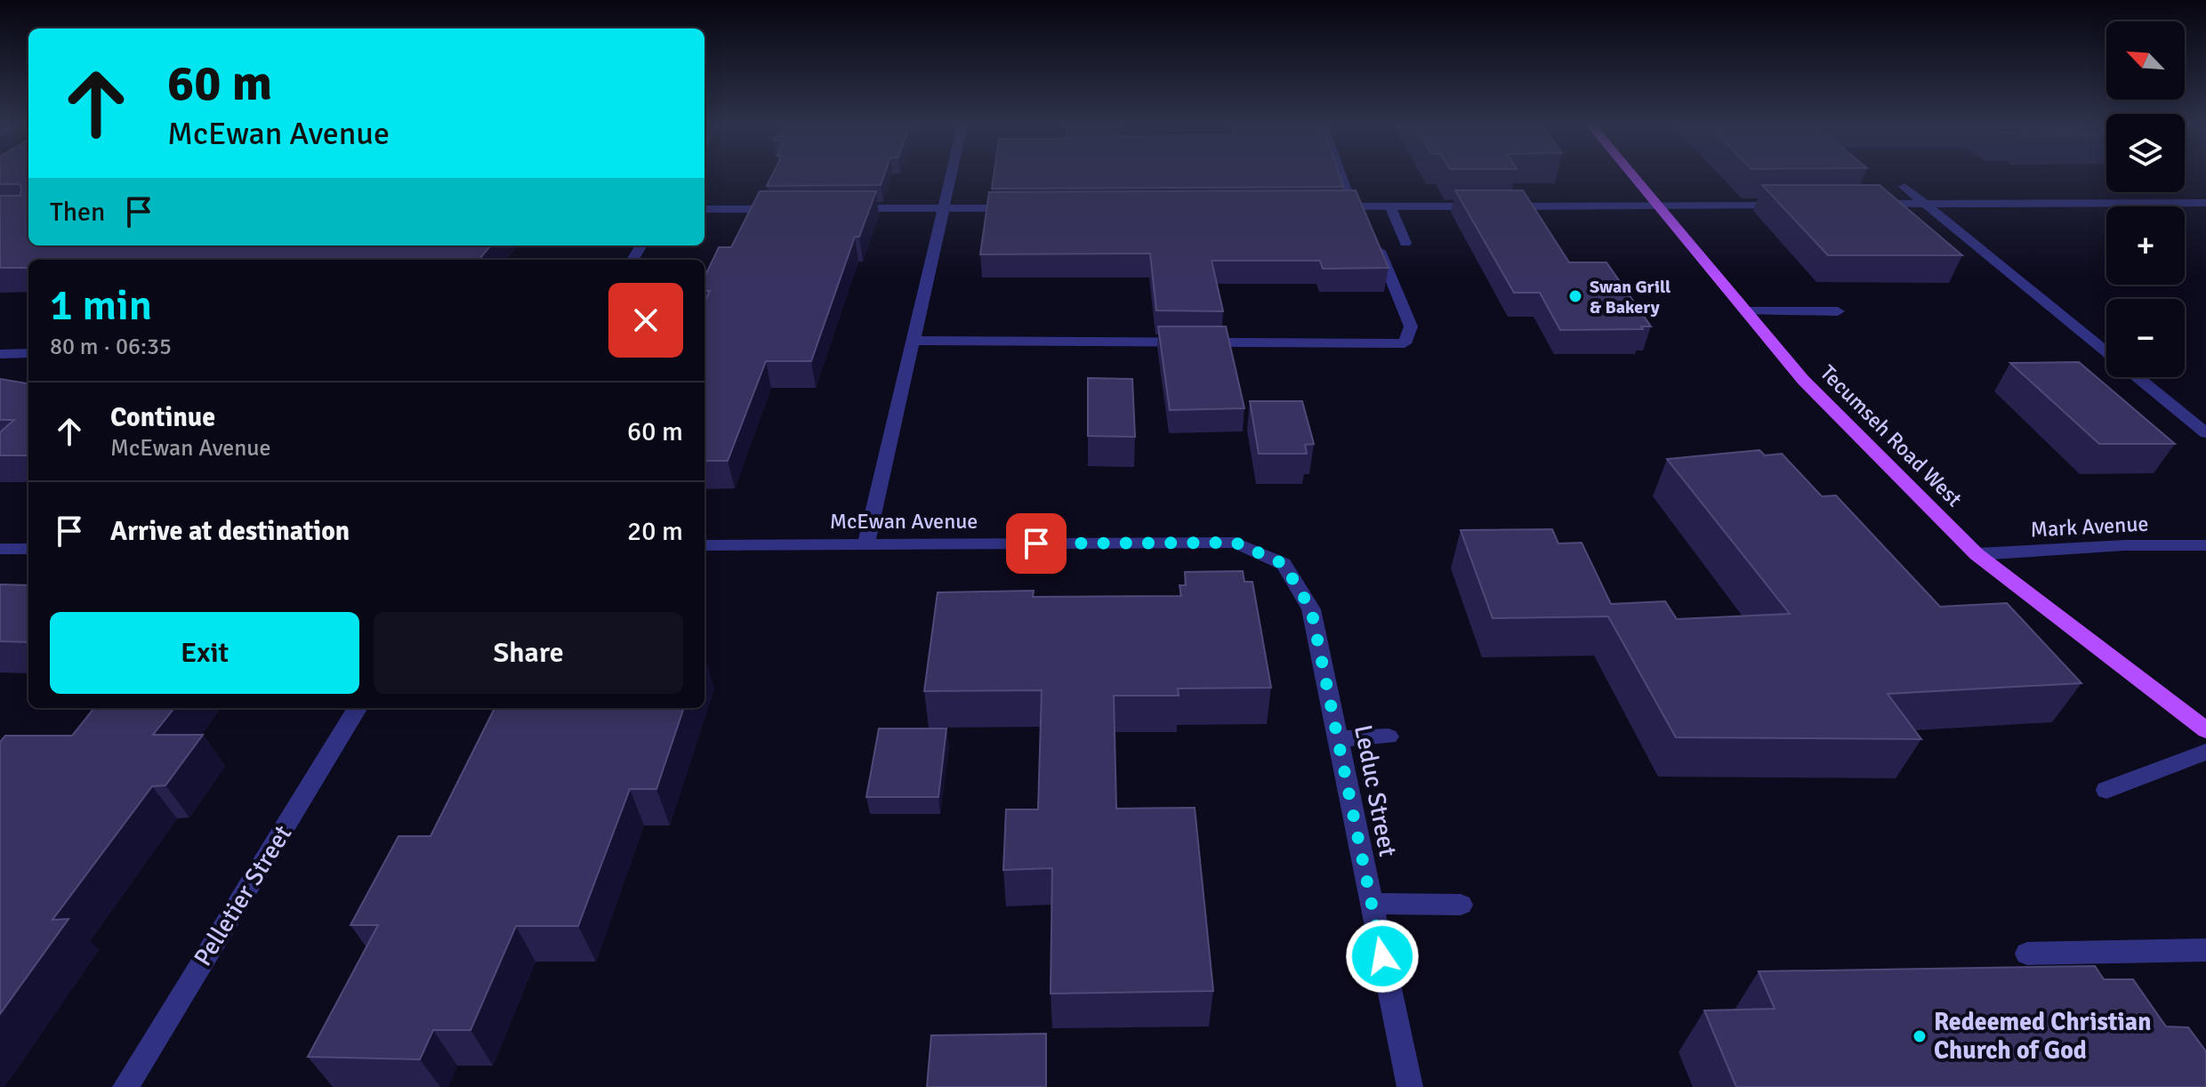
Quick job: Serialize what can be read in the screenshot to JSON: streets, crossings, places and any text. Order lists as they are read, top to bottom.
{
  "streets": {
    "main road": ["Tecumseh Road West"],
    "street": [
      "McEwan Avenue",
      "Mark Avenue",
      "Leduc Street",
      "Pelletier Street"
    ]
  },
  "crossings": [
    ["Tecumseh Road West", "Mark Avenue"],
    ["McEwan Avenue", "Leduc Street"]
  ],
  "places": ["Swan Grill & Bakery", "Redeemed Christian Church of God"],
  "north": "top left",
  "page": {
    "map_buttons": ["+", "−"],
    "turn": ["60 m", "McEwan Avenue"],
    "then": "Then",
    "heading": ["1 min", "80 m · 06:35"],
    "list": [
      {
        "name": "Continue",
        "note": "McEwan Avenue",
        "value": "60 m"
      },
      {
        "name": "Arrive at destination",
        "value": "20 m"
      }
    ],
    "buttons": ["Exit", "Share"]
  }
}
